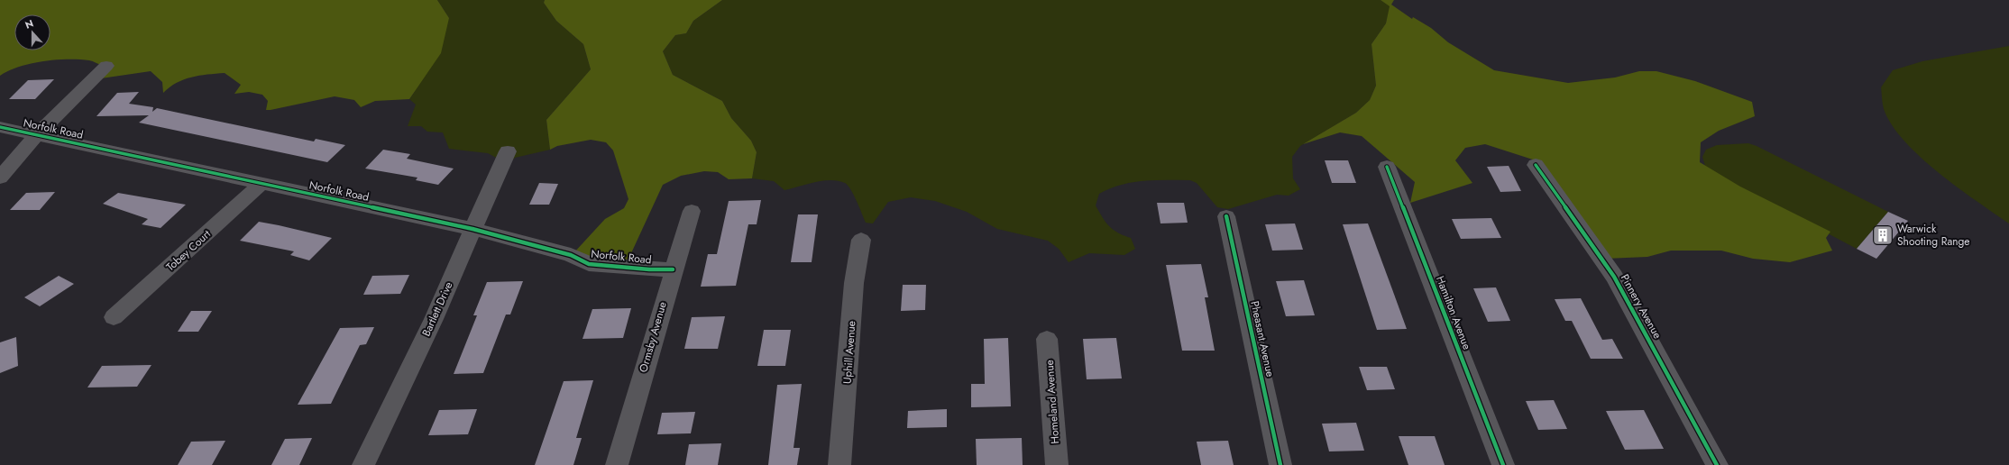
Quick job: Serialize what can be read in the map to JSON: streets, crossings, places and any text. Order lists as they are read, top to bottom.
{
  "streets": {
    "street": [
      "Norfolk Road",
      "Tobey Court",
      "Pinnery Avenue",
      "Bartlett Drive",
      "Hamilton Avenue",
      "Ormsby Avenue",
      "Pheasant Avenue",
      "Uphill Avenue",
      "Homeland Avenue"
    ]
  },
  "crossings": [
    ["Norfolk Road", "Tobey Court"],
    ["Norfolk Road", "Bartlett Drive"],
    ["Norfolk Road", "Ormsby Avenue"]
  ],
  "places": {
    "building": ["Warwick Shooting Range"]
  },
  "north": "top"
}
